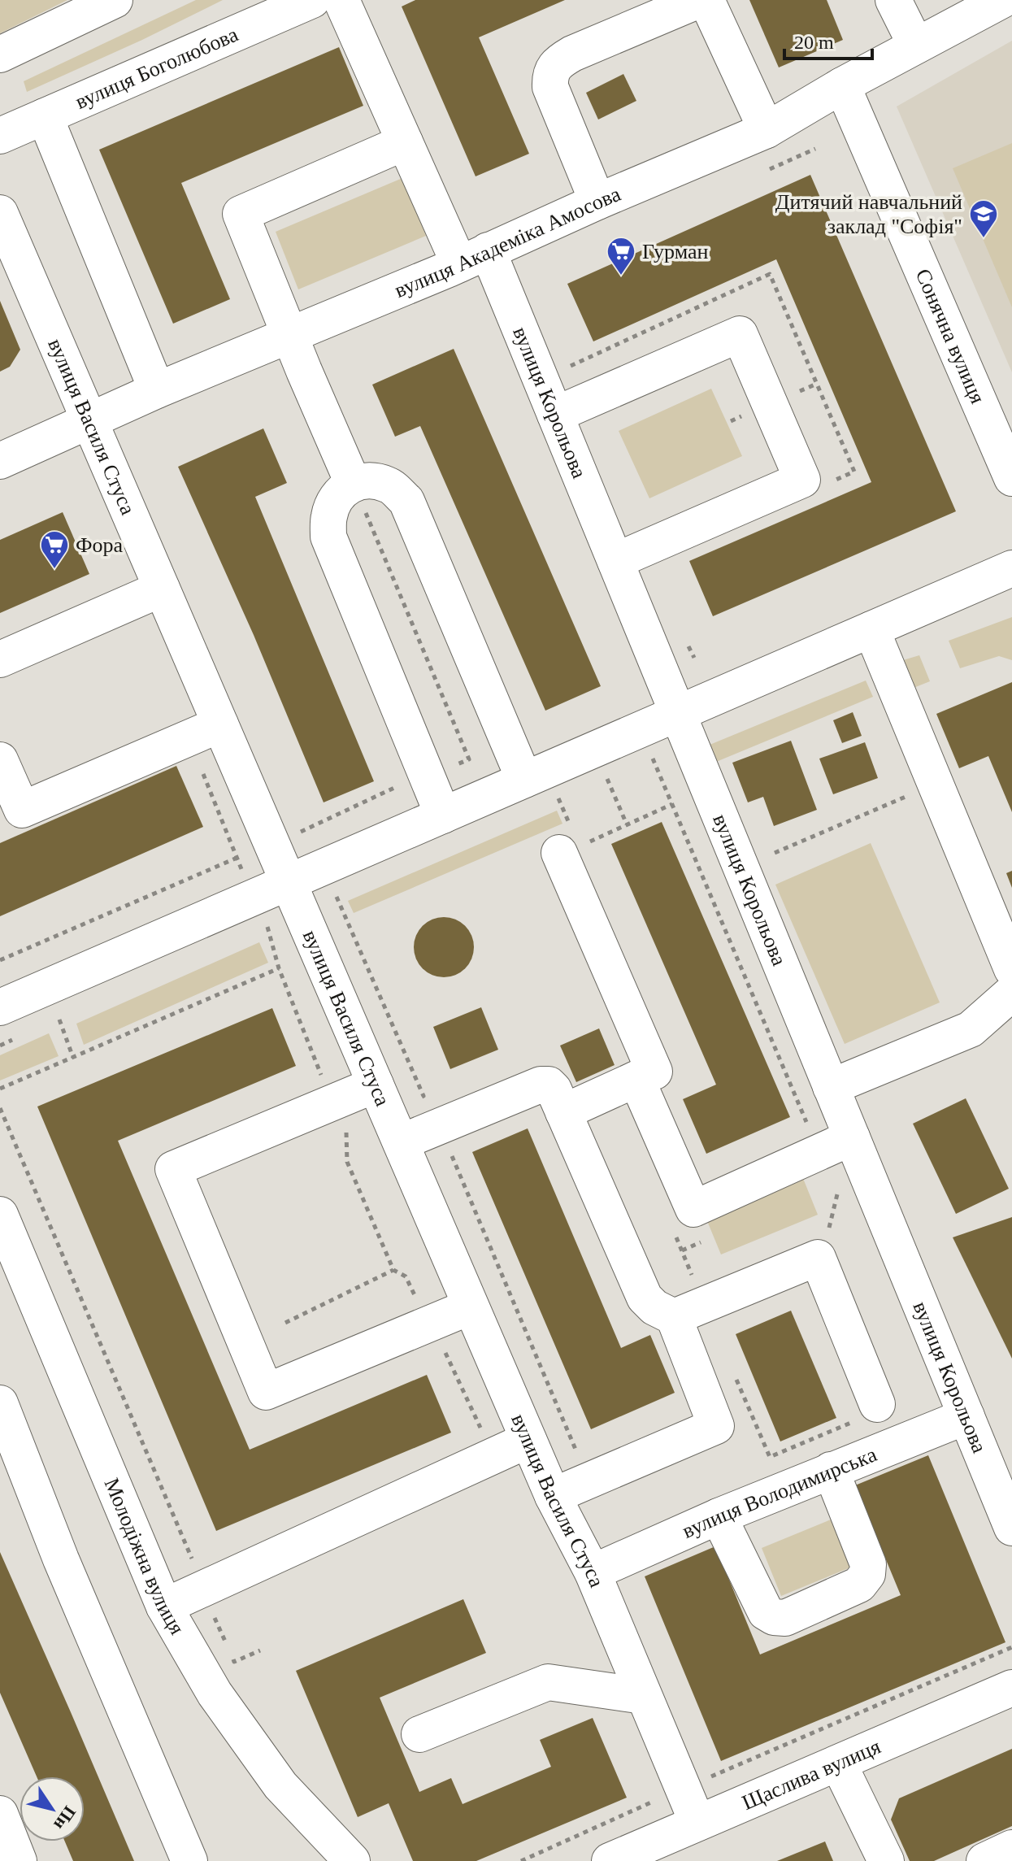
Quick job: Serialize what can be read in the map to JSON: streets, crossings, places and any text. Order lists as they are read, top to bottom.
{
  "streets": {
    "street": [
      "вулиця Боголюбова",
      "вулиця Академіка Амосова",
      "Сонячна вулиця",
      "вулиця Корольова",
      "вулиця Василя Стуса",
      "вулиця Володимирська",
      "Молодіжна вулиця",
      "Щаслива вулиця"
    ]
  },
  "crossings": [
    ["вулиця Академіка Амосова", "Сонячна вулиця"],
    ["вулиця Академіка Амосова", "вулиця Корольова"],
    ["вулиця Академіка Амосова", "вулиця Василя Стуса"],
    ["вулиця Корольова", "вулиця Володимирська"],
    ["вулиця Василя Стуса", "вулиця Володимирська"],
    ["вулиця Василя Стуса", "Щаслива вулиця"]
  ],
  "places": {
    "school or university": ["Дитячий навчальний заклад \"Софія\""],
    "supermarket": ["Гурман", "Фора"]
  },
  "scale_bar": "20 m",
  "north": "bottom right"
}
